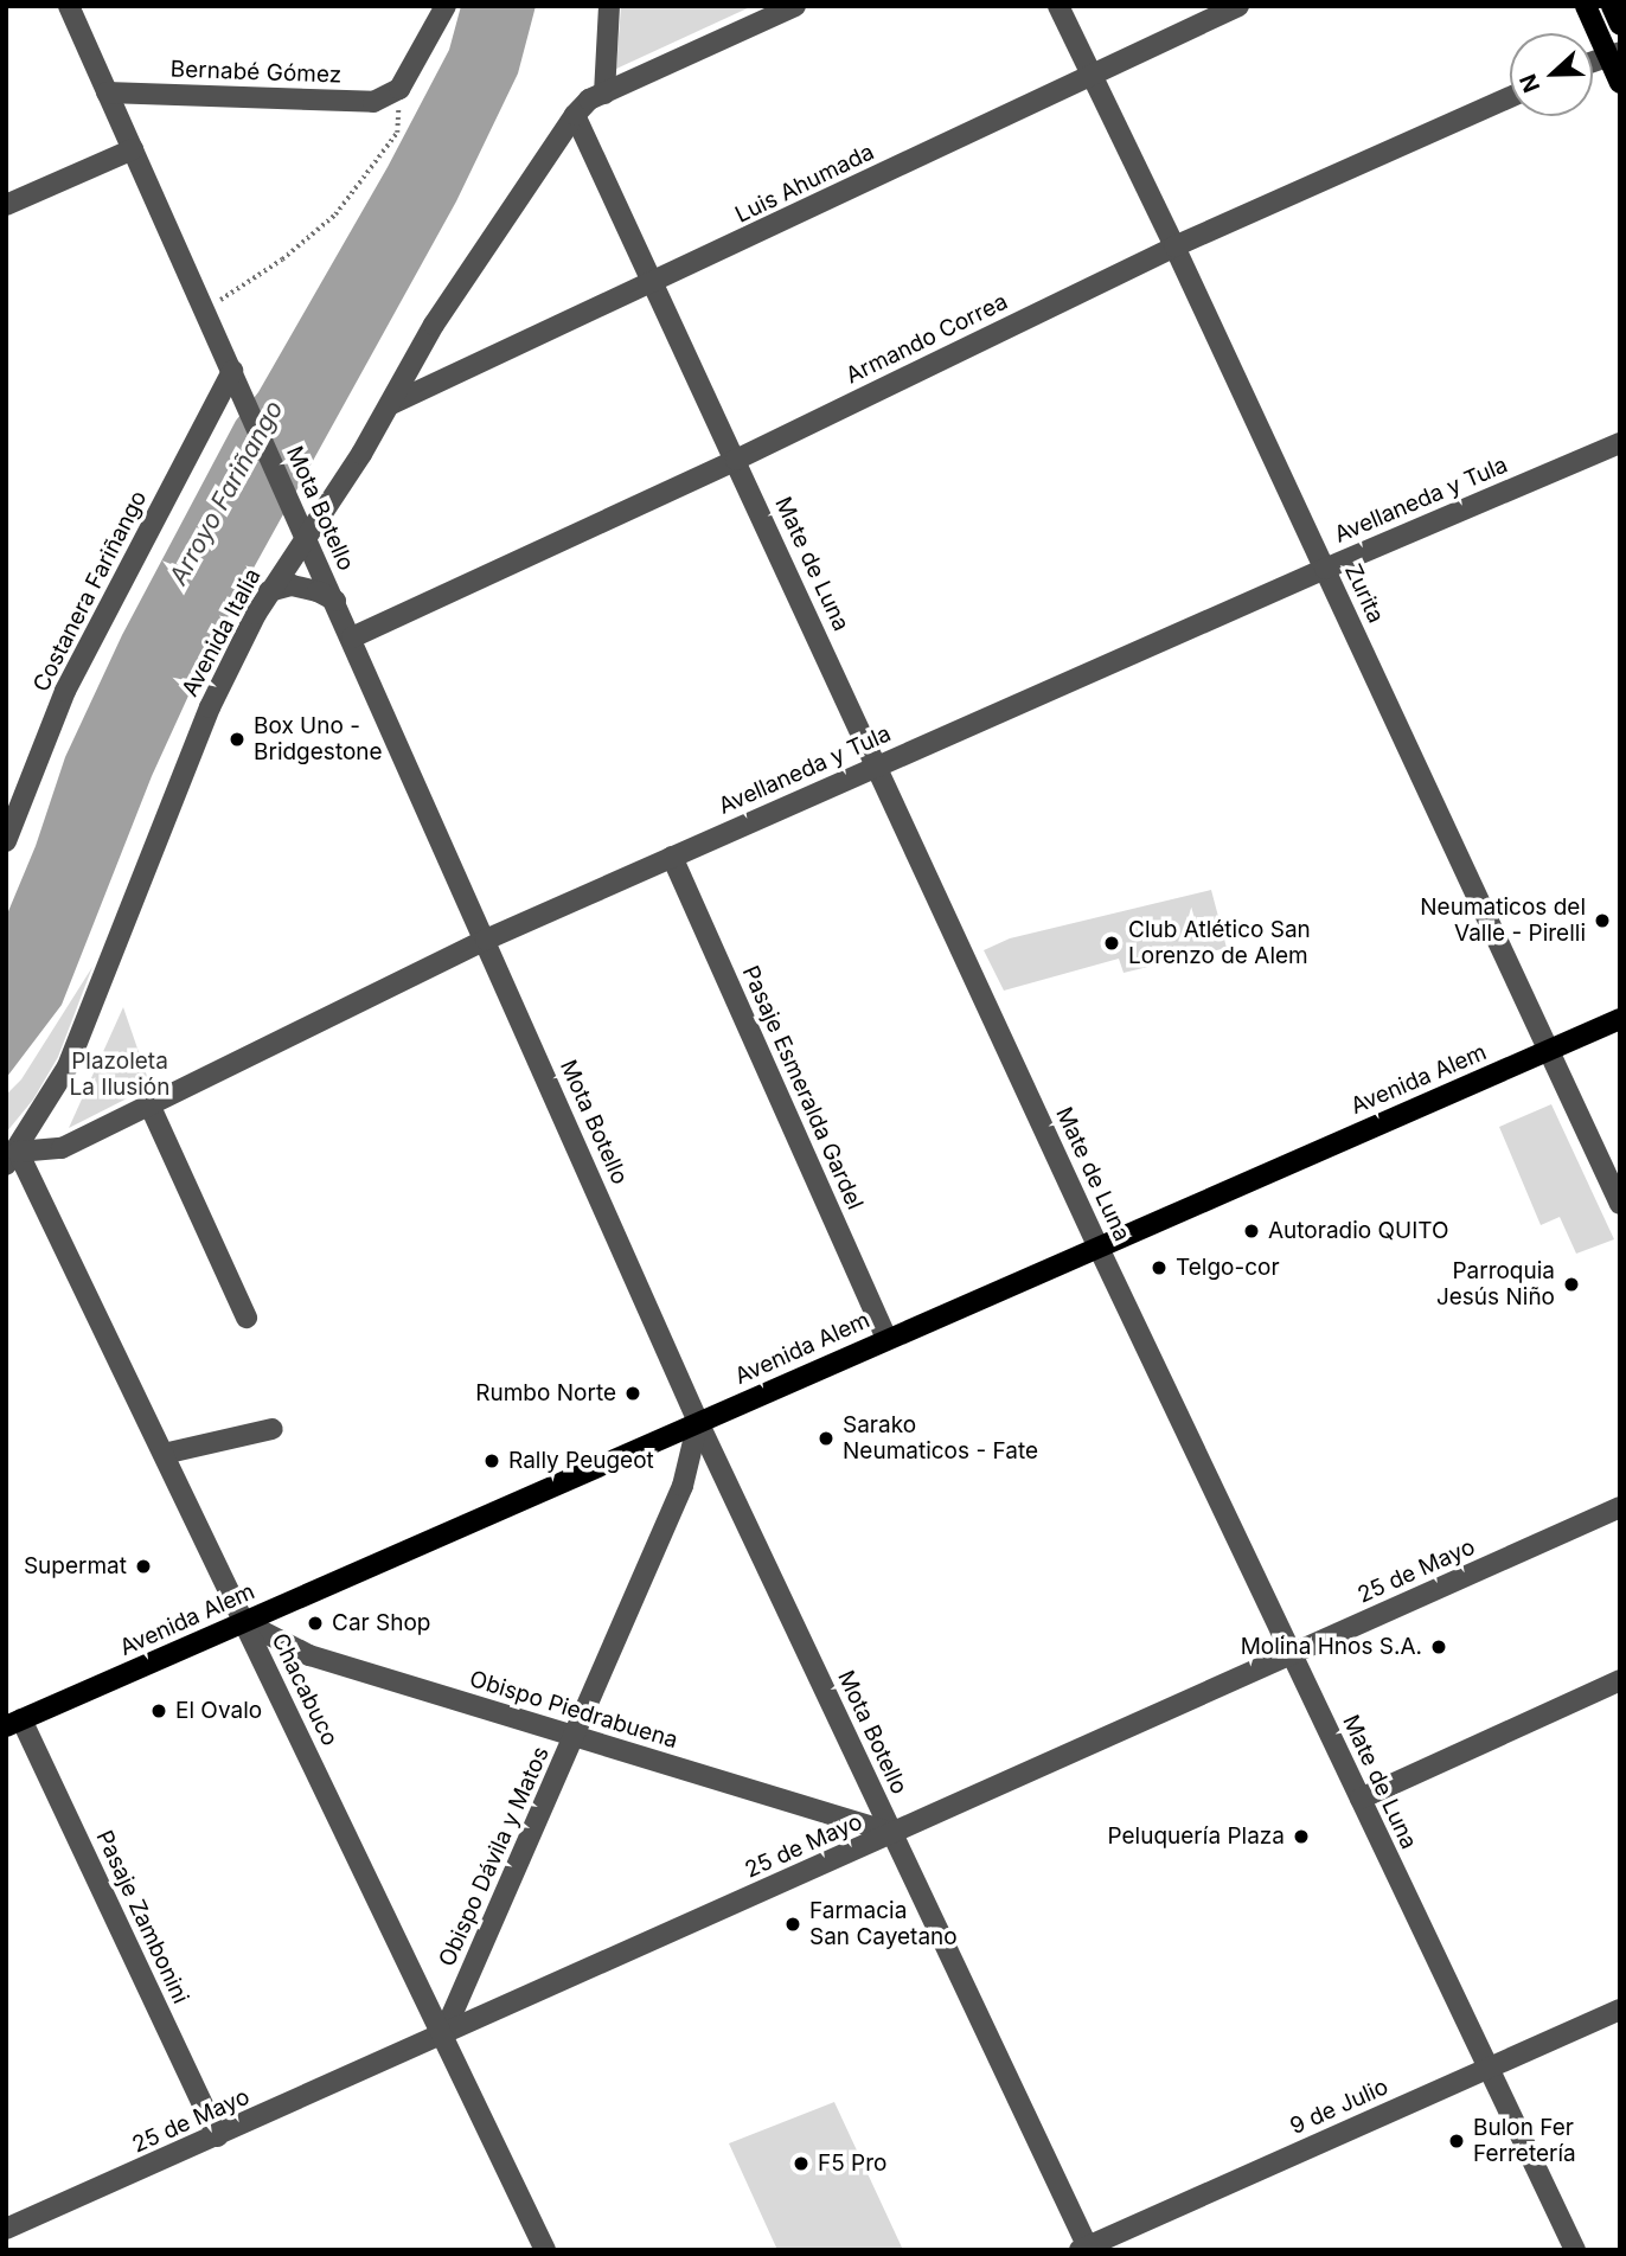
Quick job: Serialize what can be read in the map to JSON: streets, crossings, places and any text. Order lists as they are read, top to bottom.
{
  "streets": {
    "main road": ["Avenida Alem"],
    "street": [
      "Bernabé Gómez",
      "Luis Ahumada",
      "Armando Correa",
      "Avellaneda y Tula",
      "Mota Botello",
      "Mate de Luna",
      "Costanera Fariñango",
      "Zurita",
      "Avenida Italia",
      "Pasaje Esmeralda Gardel",
      "25 de Mayo",
      "Chacabuco",
      "Obispo Piedrabuena",
      "Obispo Dávila y Matos",
      "Pasaje Zambonini",
      "9 de Julio"
    ]
  },
  "crossings": [
    ["Bernabé Gómez", "Mota Botello"],
    ["Luis Ahumada", "Mate de Luna"],
    ["Luis Ahumada", "Zurita"],
    ["Luis Ahumada", "Avenida Italia"],
    ["Armando Correa", "Mota Botello"],
    ["Armando Correa", "Mate de Luna"],
    ["Armando Correa", "Zurita"],
    ["Avellaneda y Tula", "Mota Botello"],
    ["Avellaneda y Tula", "Mate de Luna"],
    ["Avellaneda y Tula", "Zurita"],
    ["Avellaneda y Tula", "Avenida Italia"],
    ["Avellaneda y Tula", "Pasaje Esmeralda Gardel"],
    ["Avellaneda y Tula", "Chacabuco"],
    ["Mota Botello", "Costanera Fariñango"],
    ["Mota Botello", "Avenida Italia"],
    ["Mota Botello", "Avenida Alem"],
    ["Mota Botello", "25 de Mayo"],
    ["Mota Botello", "Obispo Piedrabuena"],
    ["Mota Botello", "Obispo Dávila y Matos"],
    ["Mota Botello", "9 de Julio"],
    ["Mate de Luna", "Avenida Italia"],
    ["Mate de Luna", "Avenida Alem"],
    ["Mate de Luna", "25 de Mayo"],
    ["Mate de Luna", "9 de Julio"],
    ["Zurita", "Avenida Alem"],
    ["Avenida Italia", "Chacabuco"],
    ["Avenida Alem", "Pasaje Esmeralda Gardel"],
    ["Avenida Alem", "Chacabuco"],
    ["Avenida Alem", "Obispo Piedrabuena"],
    ["Avenida Alem", "Obispo Dávila y Matos"],
    ["Avenida Alem", "Pasaje Zambonini"],
    ["25 de Mayo", "Chacabuco"],
    ["25 de Mayo", "Obispo Piedrabuena"],
    ["25 de Mayo", "Obispo Dávila y Matos"],
    ["25 de Mayo", "Pasaje Zambonini"],
    ["Chacabuco", "Obispo Piedrabuena"],
    ["Chacabuco", "Obispo Dávila y Matos"],
    ["Obispo Piedrabuena", "Obispo Dávila y Matos"]
  ],
  "water": ["Arroyo Fariñango"],
  "parks": ["Plazoleta La Ilusión"],
  "places": [
    "Box Uno - Bridgestone",
    "Neumaticos del Valle - Pirelli",
    "Club Atlético San Lorenzo de Alem",
    "Autoradio QUITO",
    "Telgo-cor",
    "Parroquia Jesús Niño",
    "Rumbo Norte",
    "Sarako Neumaticos - Fate",
    "Rally Peugeot",
    "Supermat",
    "Car Shop",
    "Molina Hnos S.A.",
    "El Ovalo",
    "Peluquería Plaza",
    "Farmacia San Cayetano",
    "Bulon Fer Ferretería",
    "F5 Pro"
  ],
  "north": "left"
}
